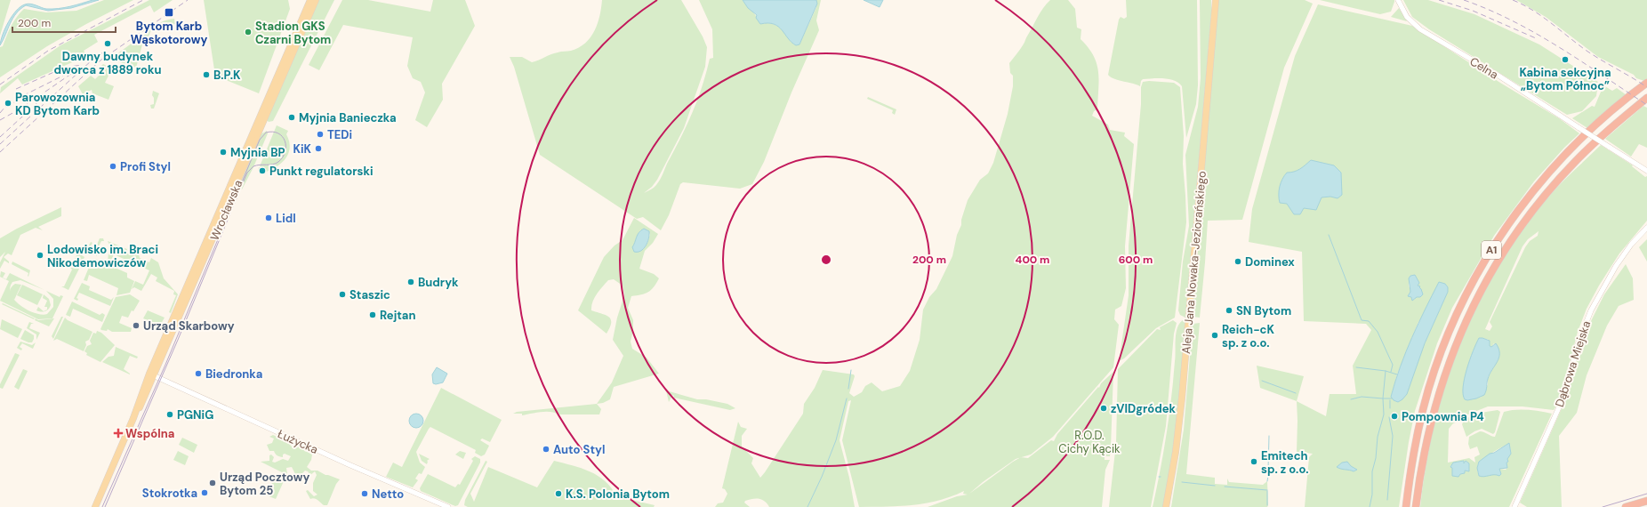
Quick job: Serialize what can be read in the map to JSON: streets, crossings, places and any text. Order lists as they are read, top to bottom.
{
  "streets": {
    "highway": ["A1"],
    "main road": ["Wrocławska", "Aleja Jana Nowaka-Jeziorańskiego"],
    "street": ["Celna", "Dąbrowa Miejska", "Łużycka"]
  },
  "crossings": [
    ["Wrocławska", "Łużycka"]
  ],
  "parks": ["R.O.D. Cichy Kącik"],
  "places": {
    "transit": ["Bytom Karb Wąskotorowy"],
    "other": [
      "Stadion GKS Czarni Bytom",
      "Dawny budynek dworca z 1889 roku",
      "Kabina sekcyjna „Bytom Północ”",
      "B.P.K",
      "Parowozownia KD Bytom Karb",
      "Myjnia Banieczka",
      "TEDi",
      "KiK",
      "Myjnia BP",
      "Profi Styl",
      "Punkt regulatorski",
      "Lidl",
      "Lodowisko im. Braci Nikodemowiczów",
      "Dominex",
      "Budryk",
      "Staszic",
      "SN Bytom",
      "Rejtan",
      "Urząd Skarbowy",
      "Reich-cK sp. z o.o.",
      "Biedronka",
      "zVIDgródek",
      "PGNiG",
      "Pompownia P4",
      "Auto Styl",
      "Emitech sp. z o.o.",
      "Urząd Pocztowy Bytom 25",
      "Stokrotka",
      "Netto",
      "K.S. Polonia Bytom"
    ],
    "health": ["Wspólna"]
  },
  "scale_bar": "200 m",
  "rings": ["200 m", "400 m", "600 m"]
}
